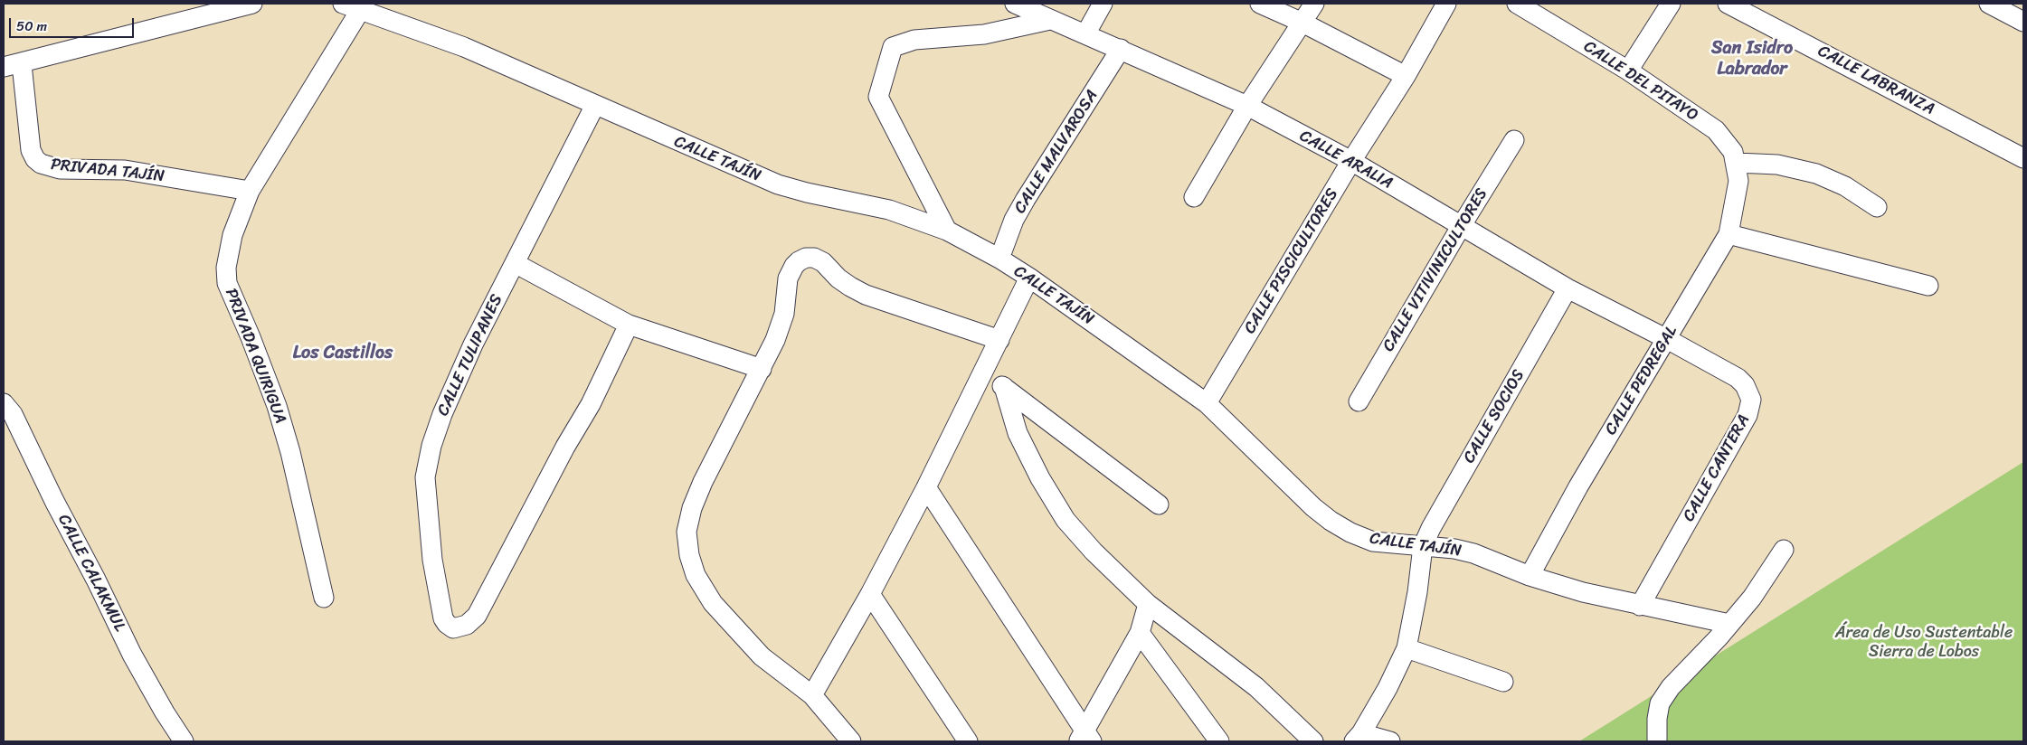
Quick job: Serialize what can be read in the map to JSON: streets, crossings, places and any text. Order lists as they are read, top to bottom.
{
  "streets": {
    "street": [
      "CALLE LABRANZA",
      "CALLE DEL PITAYO",
      "CALLE MALVAROSA",
      "CALLE TAJÍN",
      "CALLE ARALIA",
      "PRIVADA TAJÍN",
      "CALLE PISCICULTORES",
      "CALLE VITIVINICULTORES",
      "CALLE TULIPANES",
      "PRIVADA QUIRIGUA",
      "CALLE PEDREGAL",
      "CALLE SOCIOS",
      "CALLE CANTERA",
      "CALLE CALAKMUL"
    ]
  },
  "crossings": [
    ["CALLE DEL PITAYO", "CALLE PEDREGAL"],
    ["CALLE MALVAROSA", "CALLE TAJÍN"],
    ["CALLE MALVAROSA", "CALLE ARALIA"],
    ["CALLE TAJÍN", "CALLE PISCICULTORES"],
    ["CALLE TAJÍN", "CALLE TULIPANES"],
    ["CALLE TAJÍN", "PRIVADA QUIRIGUA"],
    ["CALLE TAJÍN", "CALLE PEDREGAL"],
    ["CALLE TAJÍN", "CALLE SOCIOS"],
    ["CALLE TAJÍN", "CALLE CANTERA"],
    ["CALLE ARALIA", "CALLE PISCICULTORES"],
    ["CALLE ARALIA", "CALLE VITIVINICULTORES"],
    ["CALLE ARALIA", "CALLE PEDREGAL"],
    ["CALLE ARALIA", "CALLE SOCIOS"],
    ["CALLE ARALIA", "CALLE CANTERA"],
    ["PRIVADA TAJÍN", "PRIVADA QUIRIGUA"],
    ["CALLE PEDREGAL", "CALLE CANTERA"]
  ],
  "districts": ["San Isidro Labrador", "Los Castillos"],
  "parks": ["Área de Uso Sustentable Sierra de Lobos"],
  "scale_bar": "50 m"
}
